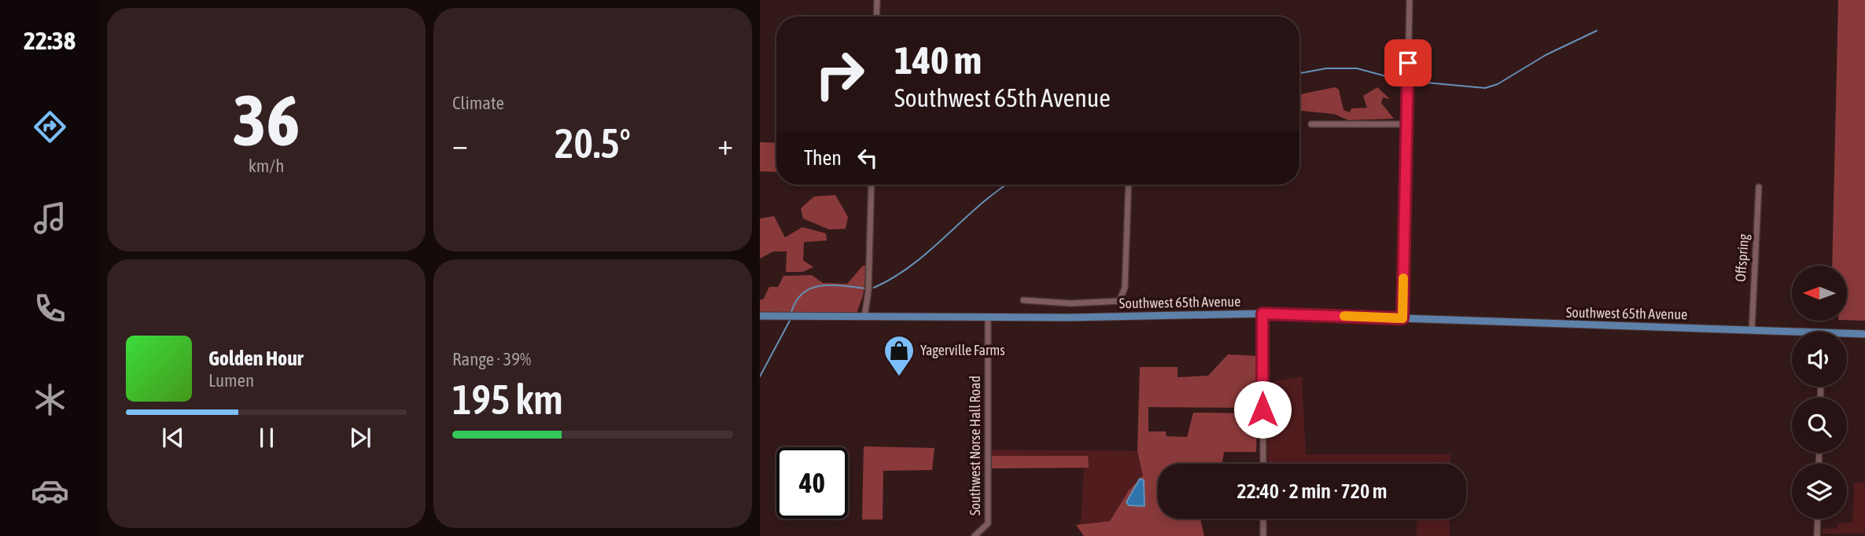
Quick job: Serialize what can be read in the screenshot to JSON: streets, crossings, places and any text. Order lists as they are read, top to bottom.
{
  "streets": {
    "main road": ["Southwest 65th Avenue"],
    "street": ["Offspring", "Southwest Norse Hall Road"]
  },
  "crossings": [
    ["Offspring", "Southwest 65th Avenue"],
    ["Southwest 65th Avenue", "Southwest Norse Hall Road"]
  ],
  "places": {
    "shop": ["Yagerville Farms"]
  },
  "north": "left",
  "page": {
    "tabs": "22:38",
    "tile": [
      ["36", "km/h"],
      "Climate",
      ["Range · 39%", "195 km"]
    ],
    "turn": ["140 m", "Southwest 65th Avenue"],
    "heat": ["−", "20.5°", "+"],
    "then": "Then",
    "song": ["Golden Hour", "Lumen"],
    "limit": "40",
    "trip": "22:40 · 2 min · 720 m"
  }
}
